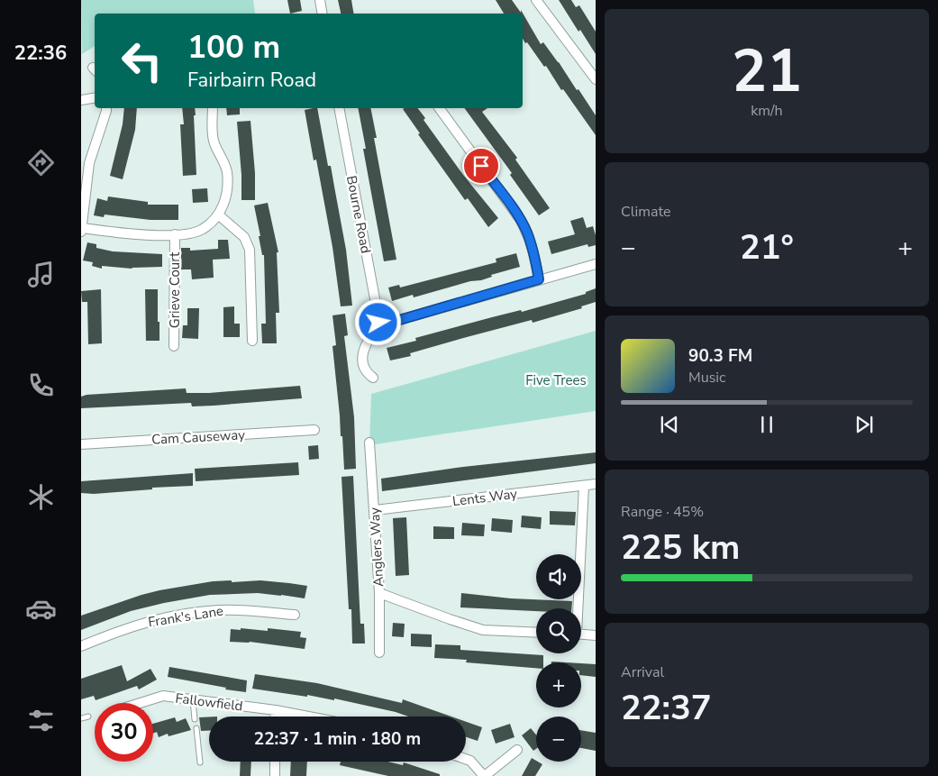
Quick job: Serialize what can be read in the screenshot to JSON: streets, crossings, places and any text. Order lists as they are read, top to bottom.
{
  "streets": {
    "street": [
      "Bourne Road",
      "Grieve Court",
      "Cam Causeway",
      "Lents Way",
      "Anglers Way",
      "Frank's Lane",
      "Fallowfield"
    ]
  },
  "crossings": [
    ["Lents Way", "Anglers Way"]
  ],
  "parks": ["Five Trees"],
  "page": {
    "tabs": "22:36",
    "tile": [
      ["21", "km/h"],
      "Climate",
      ["Range · 45%", "225 km"],
      ["Arrival", "22:37"]
    ],
    "turn": ["100 m", "Fairbairn Road"],
    "heat": ["−", "21°", "+"],
    "song": ["90.3 FM", "Music"],
    "map_buttons": ["+", "−"],
    "limit": "30",
    "trip": "22:37 · 1 min · 180 m"
  }
}
